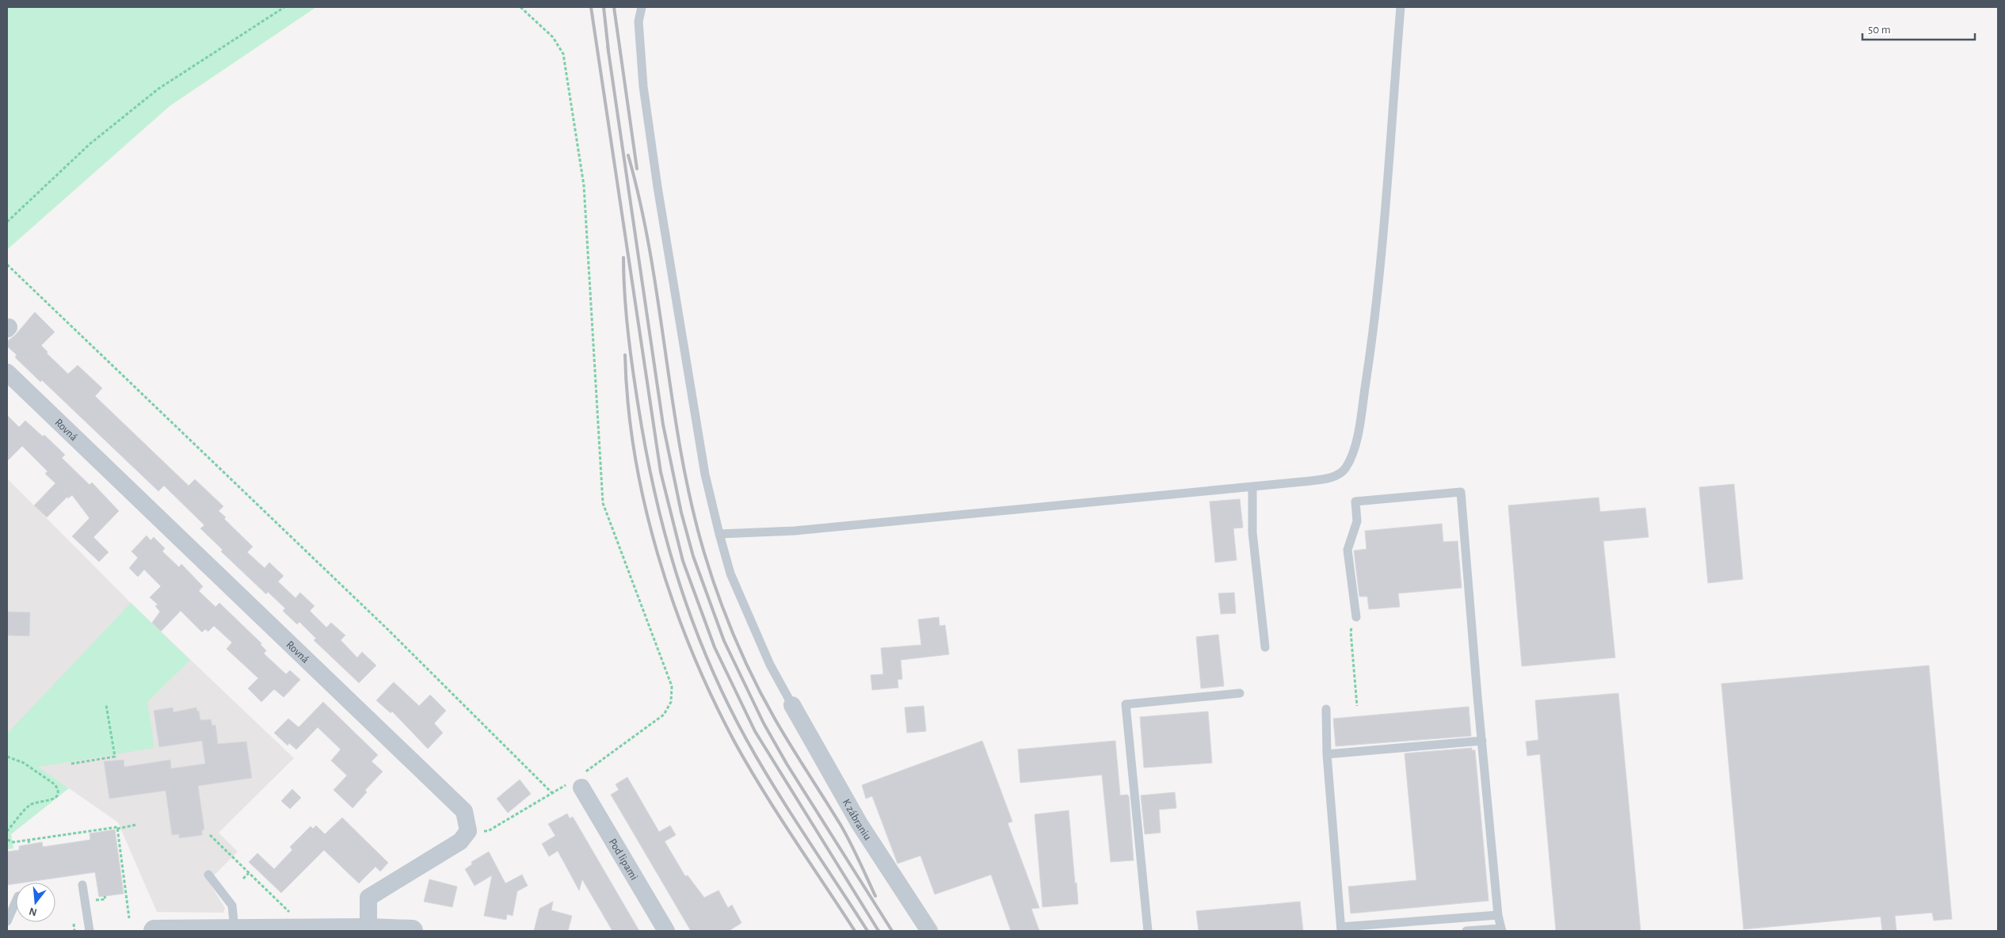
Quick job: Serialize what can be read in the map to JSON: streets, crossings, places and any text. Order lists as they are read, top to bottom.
{
  "streets": {
    "street": ["Rovná", "K zábraniu", "Pod lipami"]
  },
  "scale_bar": "50 m",
  "north": "bottom"
}
